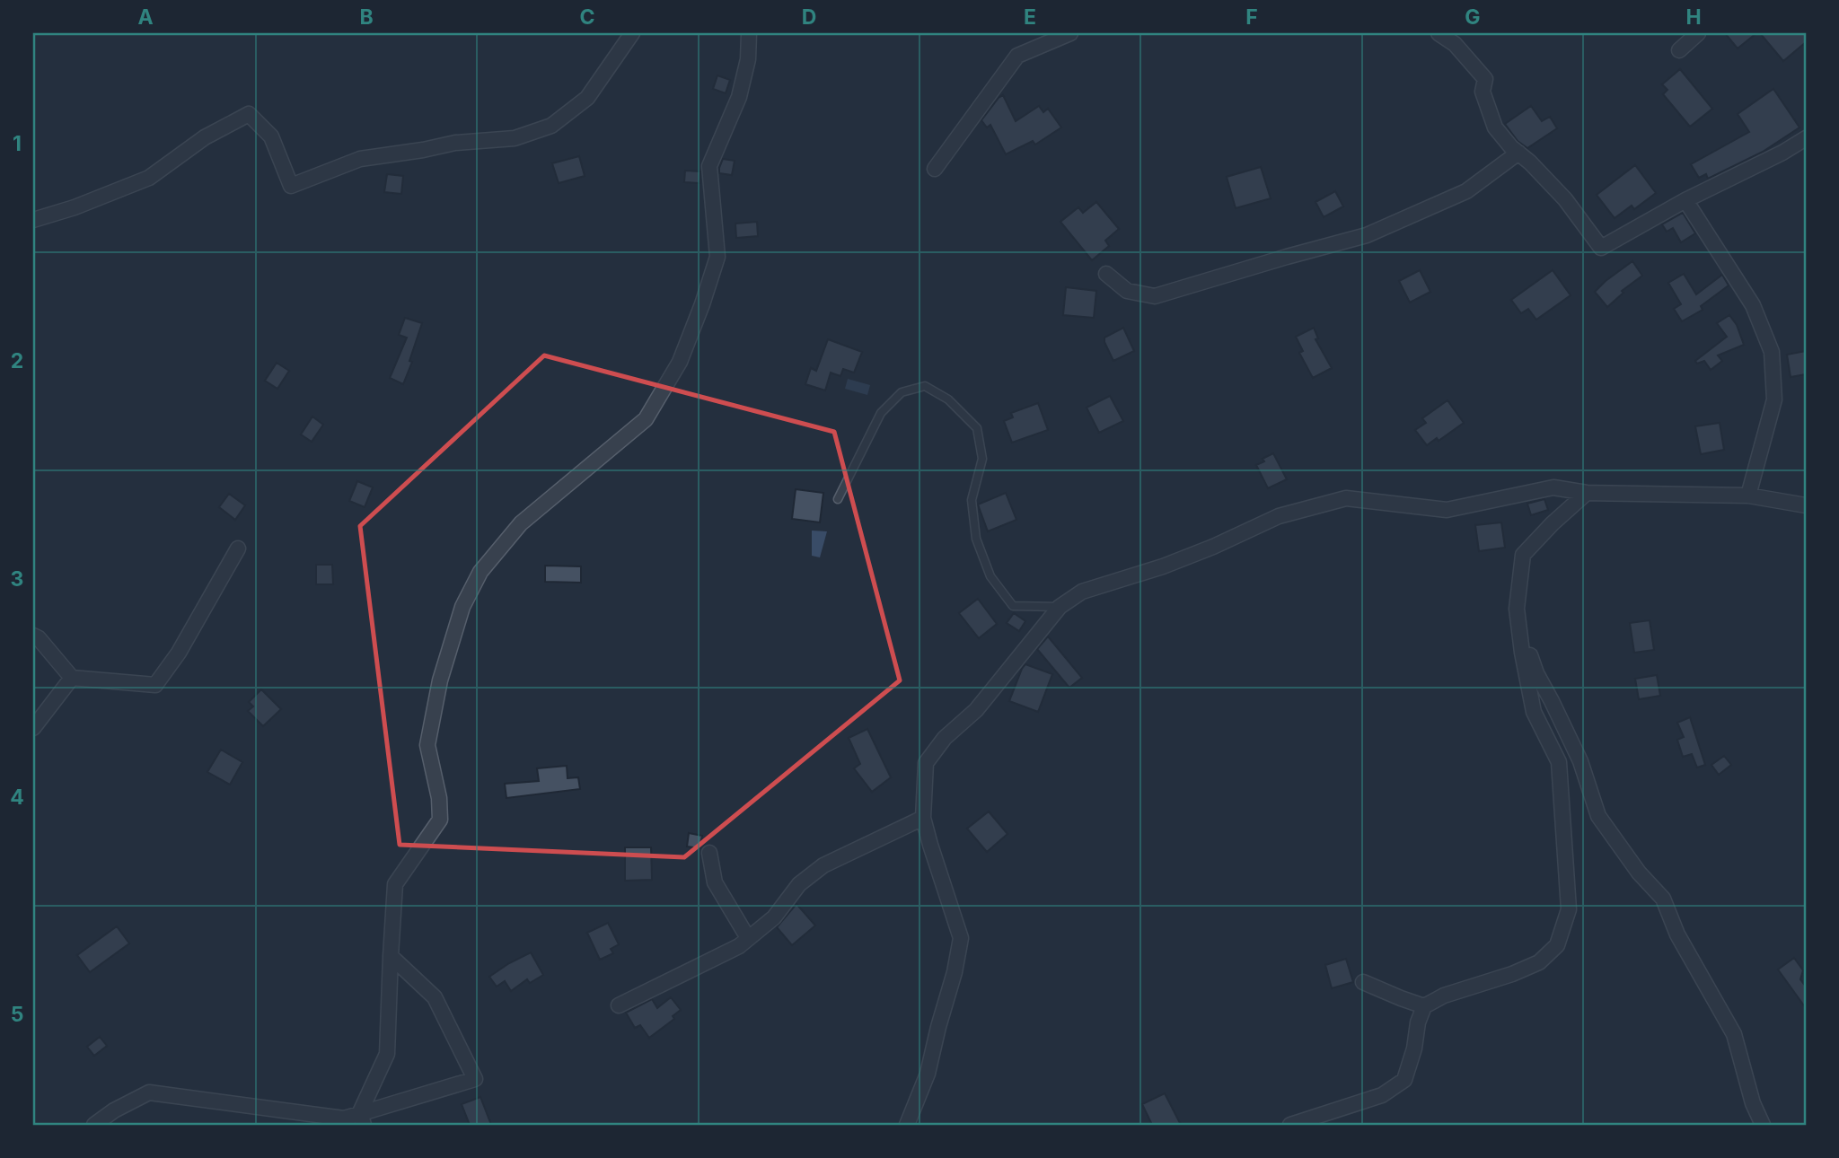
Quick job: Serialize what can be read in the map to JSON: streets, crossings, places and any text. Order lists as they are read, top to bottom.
{
  "grid": {
    "columns": [
      "A",
      "B",
      "C",
      "D",
      "E",
      "F",
      "G",
      "H"
    ],
    "rows": [
      "1",
      "2",
      "3",
      "4",
      "5"
    ]
  }
}
